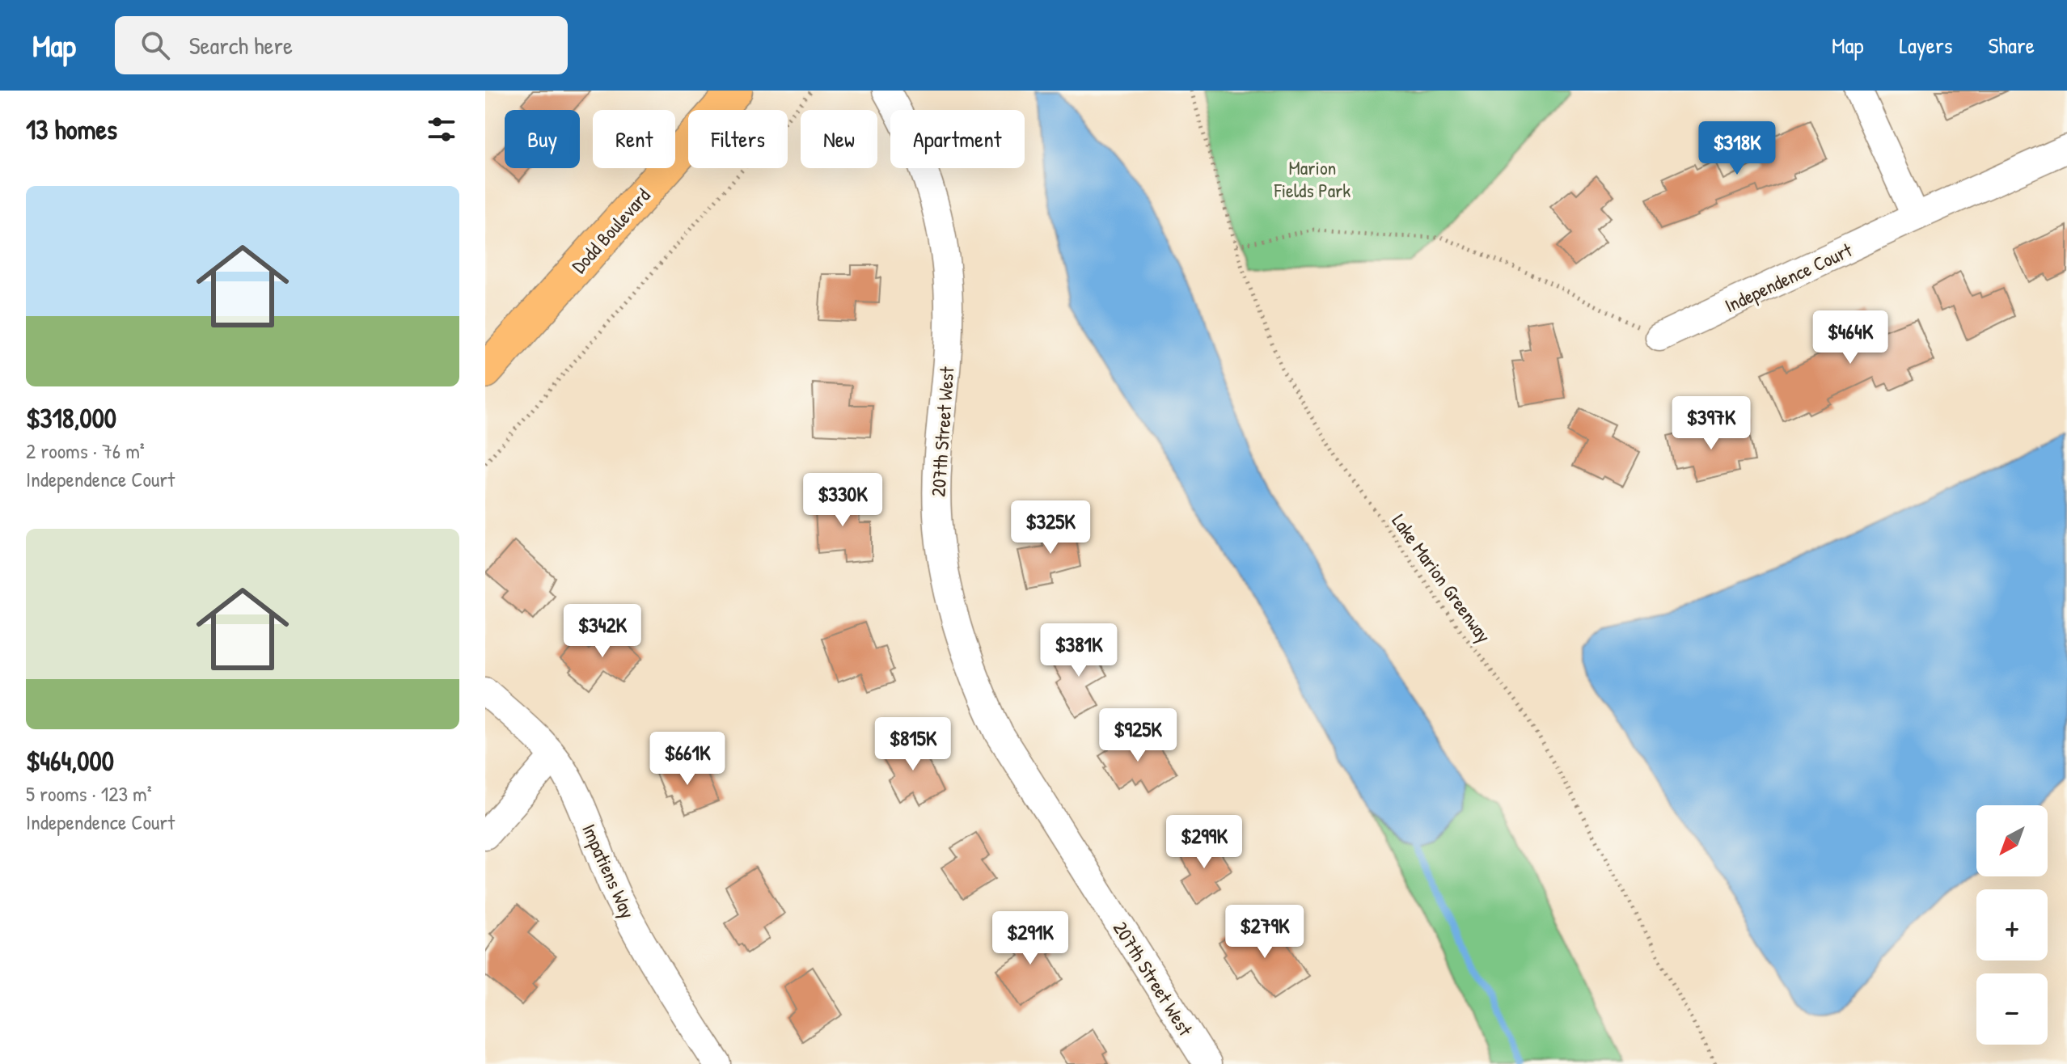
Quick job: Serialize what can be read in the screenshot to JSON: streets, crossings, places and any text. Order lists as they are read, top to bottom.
{
  "streets": {
    "main road": ["Dodd Boulevard"],
    "street": ["Independence Court", "207th Street West", "Impatiens Way"],
    "path": ["Lake Marion Greenway"]
  },
  "parks": ["Marion Fields Park"],
  "north": "bottom left",
  "page": {
    "header": "Map",
    "search": "Search here",
    "nav": ["Map", "Layers", "Share"],
    "heading": "13 homes",
    "chip": [
      "Buy",
      "Rent",
      "Filters",
      "New",
      "Apartment"
    ],
    "price": [
      "$318K",
      "$464K",
      "$397K",
      "$330K",
      "$325K",
      "$342K",
      "$381K",
      "$925K",
      "$815K",
      "$661K",
      "$299K",
      "$279K",
      "$291K"
    ],
    "list": [
      {
        "name": "$318,000",
        "note": "2 rooms · 76 m² · Independence Court"
      },
      {
        "name": "$464,000",
        "note": "5 rooms · 123 m² · Independence Court"
      }
    ],
    "map_buttons": ["+", "−"]
  }
}
